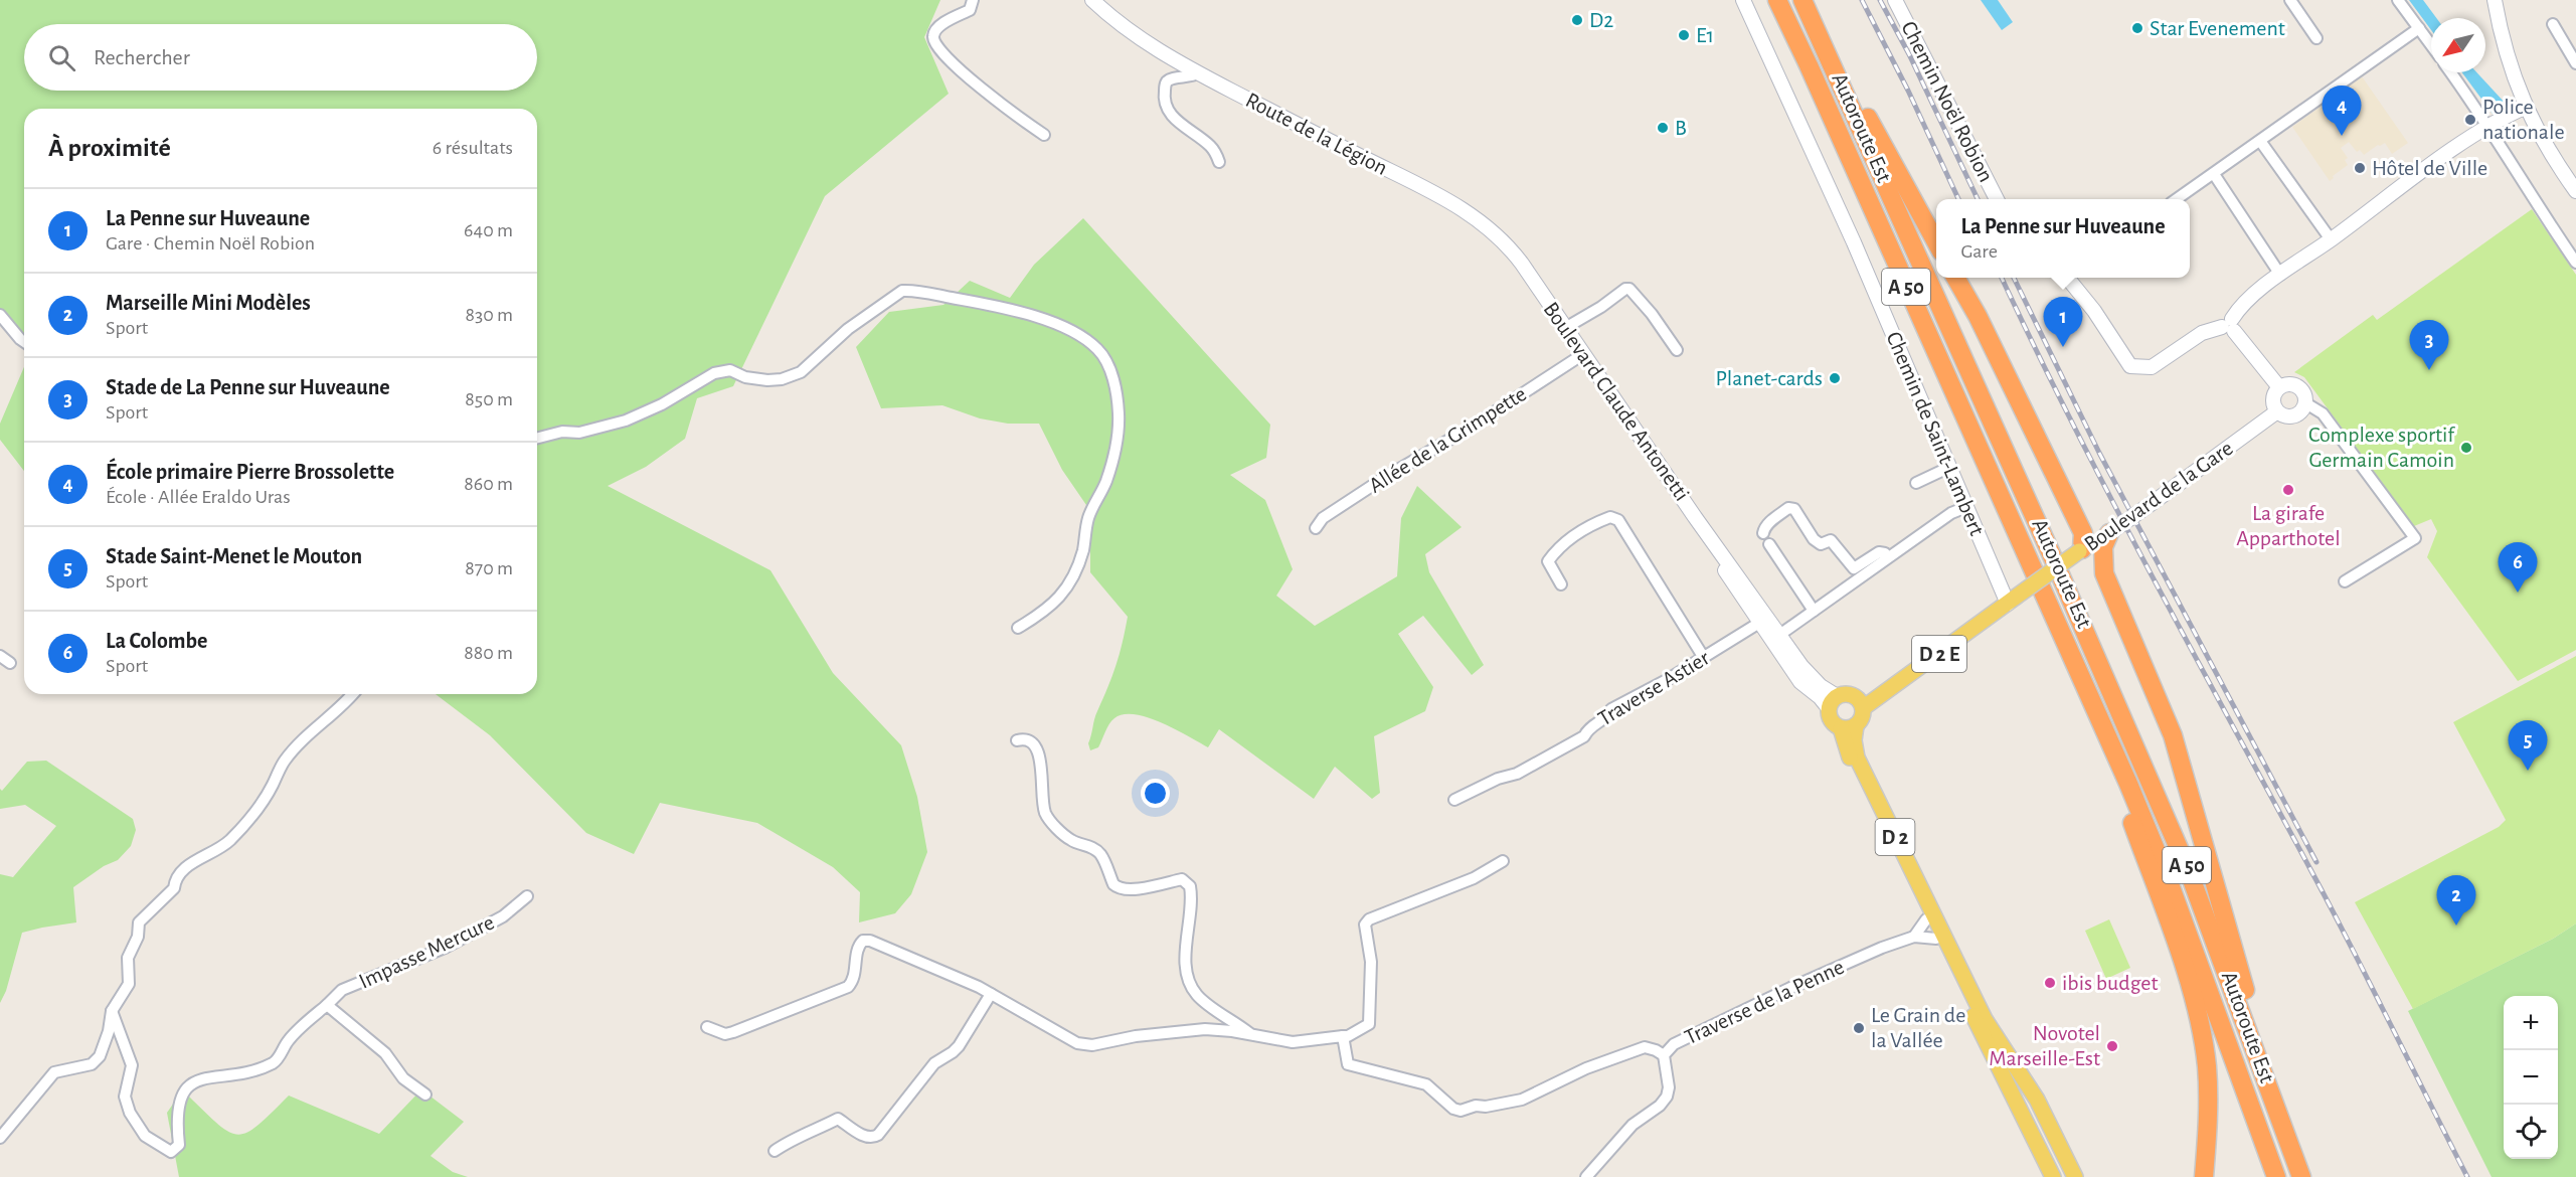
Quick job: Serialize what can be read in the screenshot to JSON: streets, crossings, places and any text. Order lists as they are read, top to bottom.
{
  "streets": {
    "highway": ["Autoroute Est", "A 50"],
    "main road": [
      "Chemin Noël Robion",
      "Route de la Légion",
      "Boulevard Claude Antonetti",
      "Chemin de Saint-Lambert",
      "Boulevard de la Gare",
      "D 2 E",
      "D 2"
    ],
    "street": [
      "Allée de la Grimpette",
      "Traverse Astier",
      "Impasse Mercure",
      "Traverse de la Penne"
    ]
  },
  "crossings": [
    ["Route de la Légion", "Boulevard Claude Antonetti"],
    ["Boulevard Claude Antonetti", "Allée de la Grimpette"],
    ["Boulevard Claude Antonetti", "Boulevard de la Gare"],
    ["Boulevard Claude Antonetti", "Traverse Astier"],
    ["Boulevard Claude Antonetti", "D 2"],
    ["Chemin de Saint-Lambert", "Boulevard de la Gare"],
    ["Boulevard de la Gare", "D 2"],
    ["D 2", "Traverse de la Penne"]
  ],
  "places": [
    "D2",
    "Star Evenement",
    "E1",
    "Police nationale",
    "B",
    "Hôtel de Ville",
    "Planet-cards",
    "Complexe sportif Germain Camoin",
    "La girafe Apparthotel",
    "ibis budget",
    "Le Grain de la Vallée",
    "Novotel Marseille-Est"
  ],
  "north": "bottom left",
  "page": {
    "search": "Rechercher",
    "pins": [
      "4",
      "1",
      "3",
      "6",
      "5",
      "2"
    ],
    "heading": ["À proximité", "6 résultats"],
    "list": [
      {
        "mark": "1",
        "name": "La Penne sur Huveaune",
        "note": "Gare · Chemin Noël Robion",
        "value": "640 m"
      },
      {
        "mark": "2",
        "name": "Marseille Mini Modèles",
        "note": "Sport",
        "value": "830 m"
      },
      {
        "mark": "3",
        "name": "Stade de La Penne sur Huveaune",
        "note": "Sport",
        "value": "850 m"
      },
      {
        "mark": "4",
        "name": "École primaire Pierre Brossolette",
        "note": "École · Allée Eraldo Uras",
        "value": "860 m"
      },
      {
        "mark": "5",
        "name": "Stade Saint-Menet le Mouton",
        "note": "Sport",
        "value": "870 m"
      },
      {
        "mark": "6",
        "name": "La Colombe",
        "note": "Sport",
        "value": "880 m"
      }
    ],
    "popup": ["La Penne sur Huveaune", "Gare"],
    "map_buttons": ["+", "−"]
  }
}
